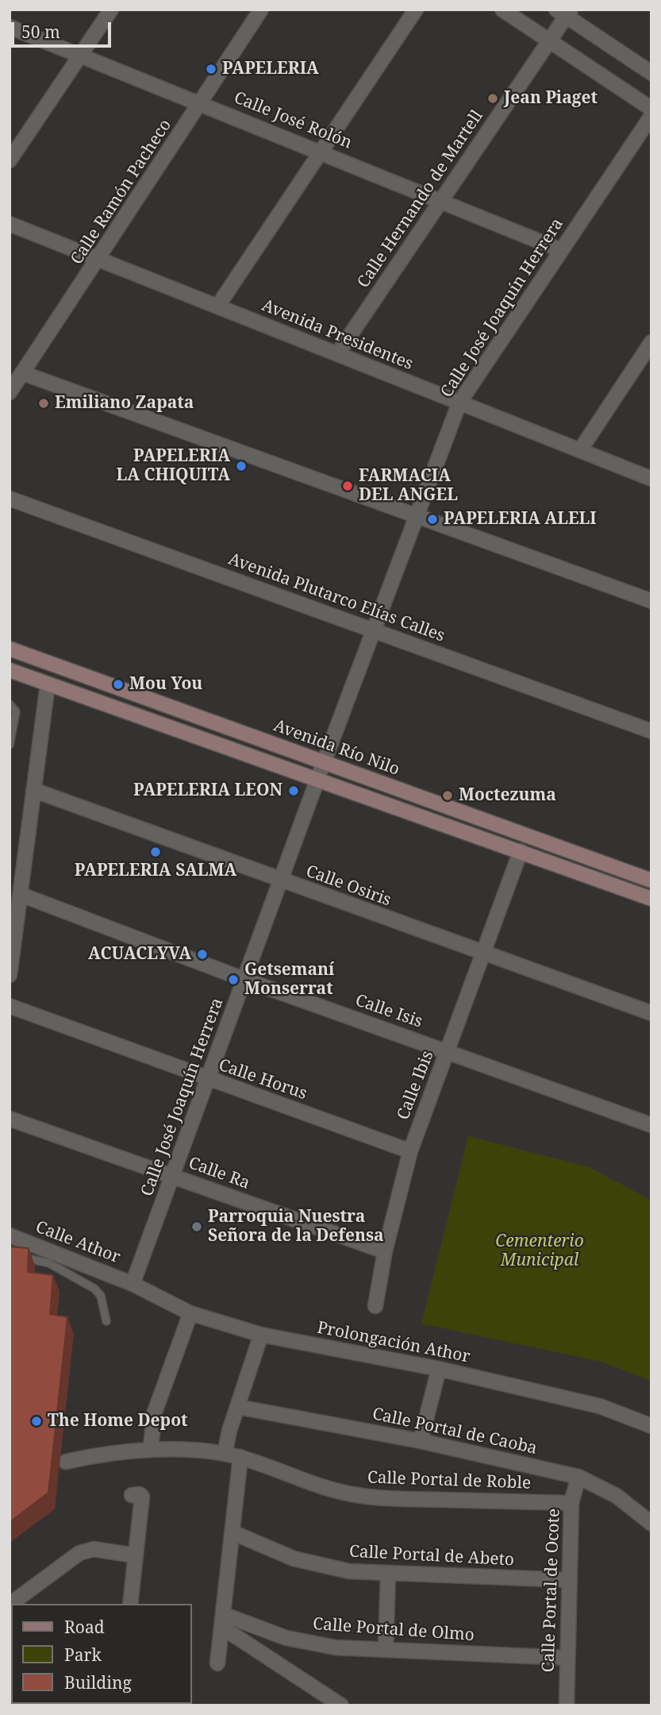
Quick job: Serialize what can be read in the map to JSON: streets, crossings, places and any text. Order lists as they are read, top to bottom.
{
  "streets": {
    "main road": ["Avenida Río Nilo"],
    "street": [
      "Calle José Rolón",
      "Calle Ramón Pacheco",
      "Calle Hernando de Martell",
      "Calle José Joaquín Herrera",
      "Avenida Presidentes",
      "Avenida Plutarco Elías Calles",
      "Calle Osiris",
      "Calle Isis",
      "Calle Horus",
      "Calle Ibis",
      "Calle Ra",
      "Calle Athor",
      "Prolongación Athor",
      "Calle Portal de Caoba",
      "Calle Portal de Roble",
      "Calle Portal de Abeto",
      "Calle Portal de Ocote",
      "Calle Portal de Olmo"
    ]
  },
  "crossings": [
    ["Calle José Rolón", "Calle Ramón Pacheco"],
    ["Calle José Rolón", "Calle Hernando de Martell"],
    ["Calle José Rolón", "Calle José Joaquín Herrera"],
    ["Calle Ramón Pacheco", "Avenida Presidentes"],
    ["Calle Hernando de Martell", "Avenida Presidentes"],
    ["Calle José Joaquín Herrera", "Avenida Presidentes"],
    ["Calle José Joaquín Herrera", "Avenida Plutarco Elías Calles"],
    ["Calle José Joaquín Herrera", "Avenida Río Nilo"],
    ["Calle José Joaquín Herrera", "Calle Osiris"],
    ["Calle José Joaquín Herrera", "Calle Isis"],
    ["Calle José Joaquín Herrera", "Calle Horus"],
    ["Calle José Joaquín Herrera", "Calle Ra"],
    ["Calle José Joaquín Herrera", "Calle Athor"],
    ["Calle José Joaquín Herrera", "Prolongación Athor"],
    ["Avenida Río Nilo", "Calle Ibis"],
    ["Calle Osiris", "Calle Ibis"],
    ["Calle Isis", "Calle Ibis"],
    ["Calle Horus", "Calle Ibis"],
    ["Calle Ibis", "Calle Ra"],
    ["Calle Athor", "Prolongación Athor"],
    ["Calle Portal de Caoba", "Calle Portal de Ocote"],
    ["Calle Portal de Roble", "Calle Portal de Ocote"],
    ["Calle Portal de Abeto", "Calle Portal de Ocote"],
    ["Calle Portal de Ocote", "Calle Portal de Olmo"]
  ],
  "parks": ["Cementerio Municipal"],
  "places": [
    "PAPELERIA",
    "Jean Piaget",
    "Emiliano Zapata",
    "PAPELERIA LA CHIQUITA",
    "FARMACIA DEL ANGEL",
    "PAPELERIA ALELI",
    "Mou You",
    "PAPELERIA LEON",
    "Moctezuma",
    "PAPELERIA SALMA",
    "ACUACLYVA",
    "Getsemaní Monserrat",
    "Parroquia Nuestra Señora de la Defensa",
    "The Home Depot"
  ],
  "legend": ["Road", "Park", "Building"],
  "scale_bar": "50 m"
}
